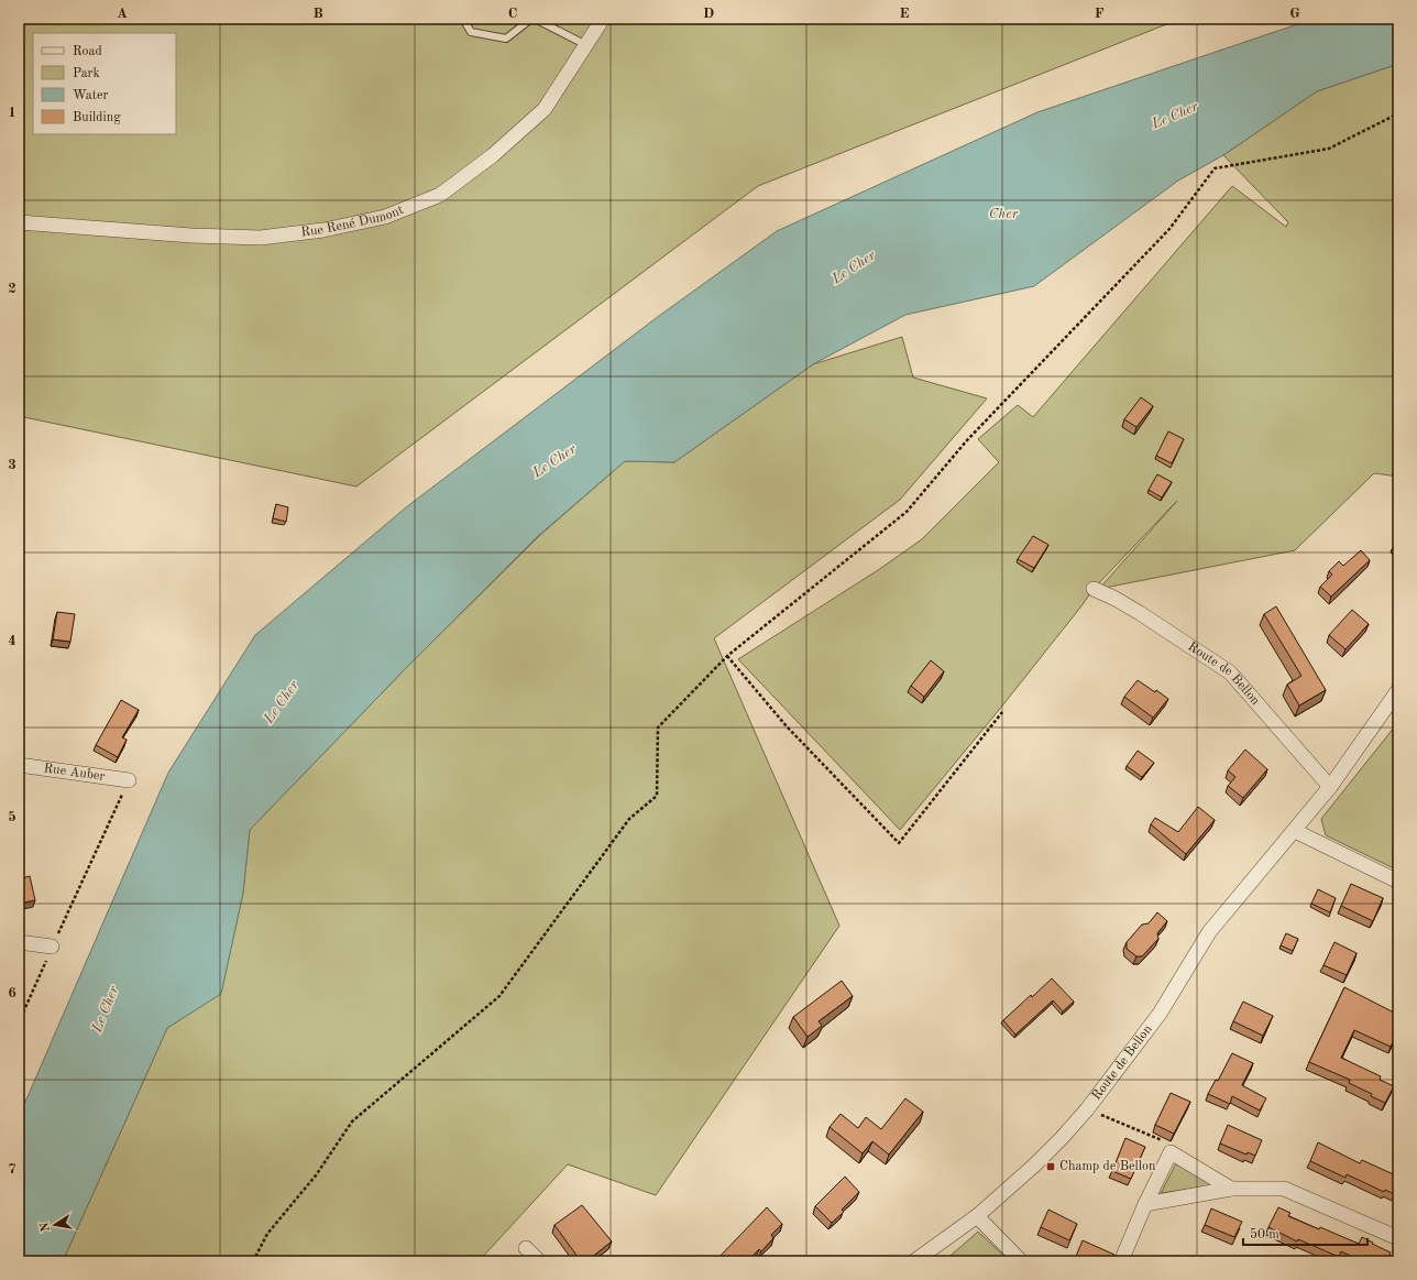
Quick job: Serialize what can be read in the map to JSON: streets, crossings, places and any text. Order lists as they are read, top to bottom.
{
  "streets": {
    "street": ["Rue René Dumont", "Route de Bellon", "Rue Auber"]
  },
  "water": ["Le Cher", "Cher"],
  "places": {
    "transit": ["Champ de Bellon"]
  },
  "legend": [
    "Road",
    "Park",
    "Water",
    "Building"
  ],
  "scale_bar": "50 m",
  "north": "left",
  "grid": {
    "columns": [
      "A",
      "B",
      "C",
      "D",
      "E",
      "F",
      "G"
    ],
    "rows": [
      "1",
      "2",
      "3",
      "4",
      "5",
      "6",
      "7"
    ]
  }
}
